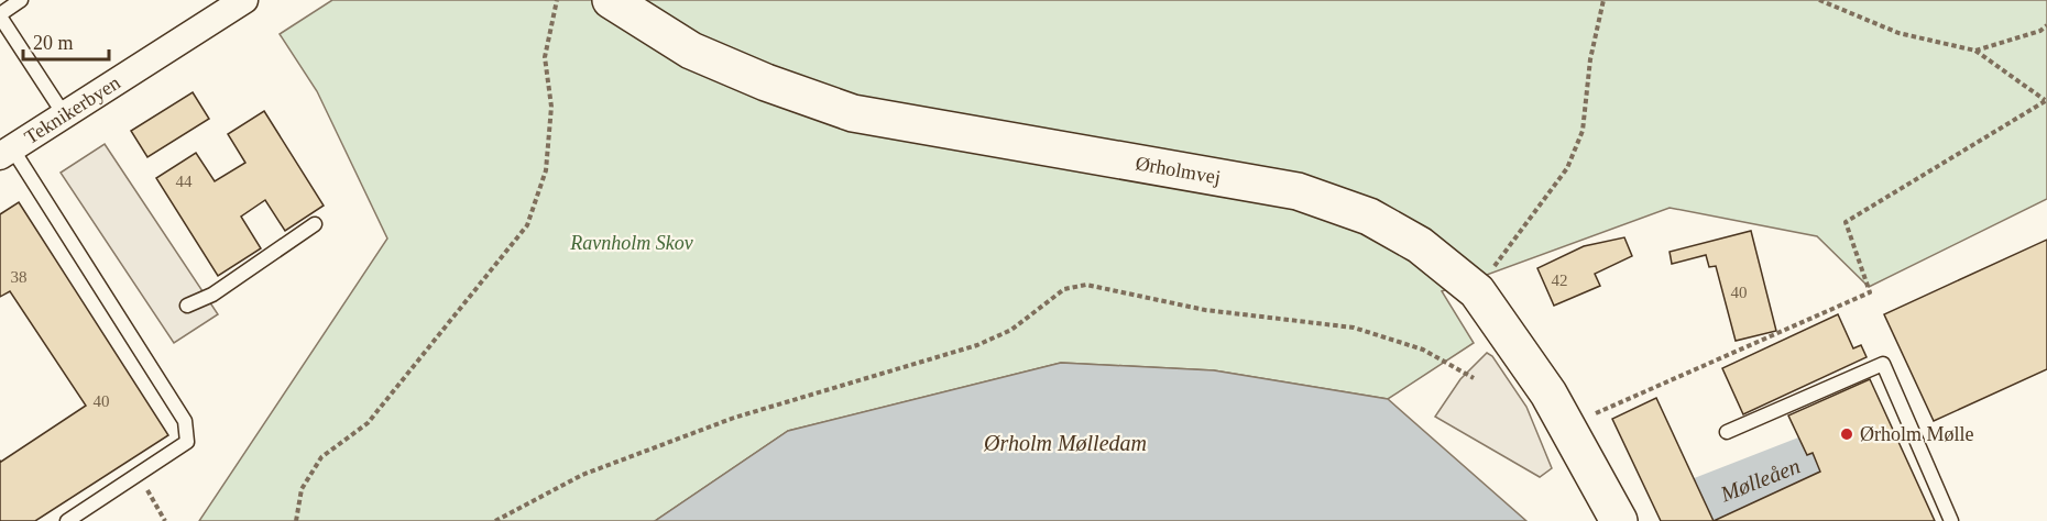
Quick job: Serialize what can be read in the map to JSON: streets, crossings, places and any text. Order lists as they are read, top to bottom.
{
  "streets": {
    "street": ["Teknikerbyen", "Ørholmvej"]
  },
  "water": ["Ørholm Mølledam", "Mølleåen"],
  "parks": ["Ravnholm Skov"],
  "places": ["Ørholm Mølle"],
  "house_numbers": [
    "44",
    "38",
    "42",
    "40",
    "40"
  ],
  "scale_bar": "20 m"
}
